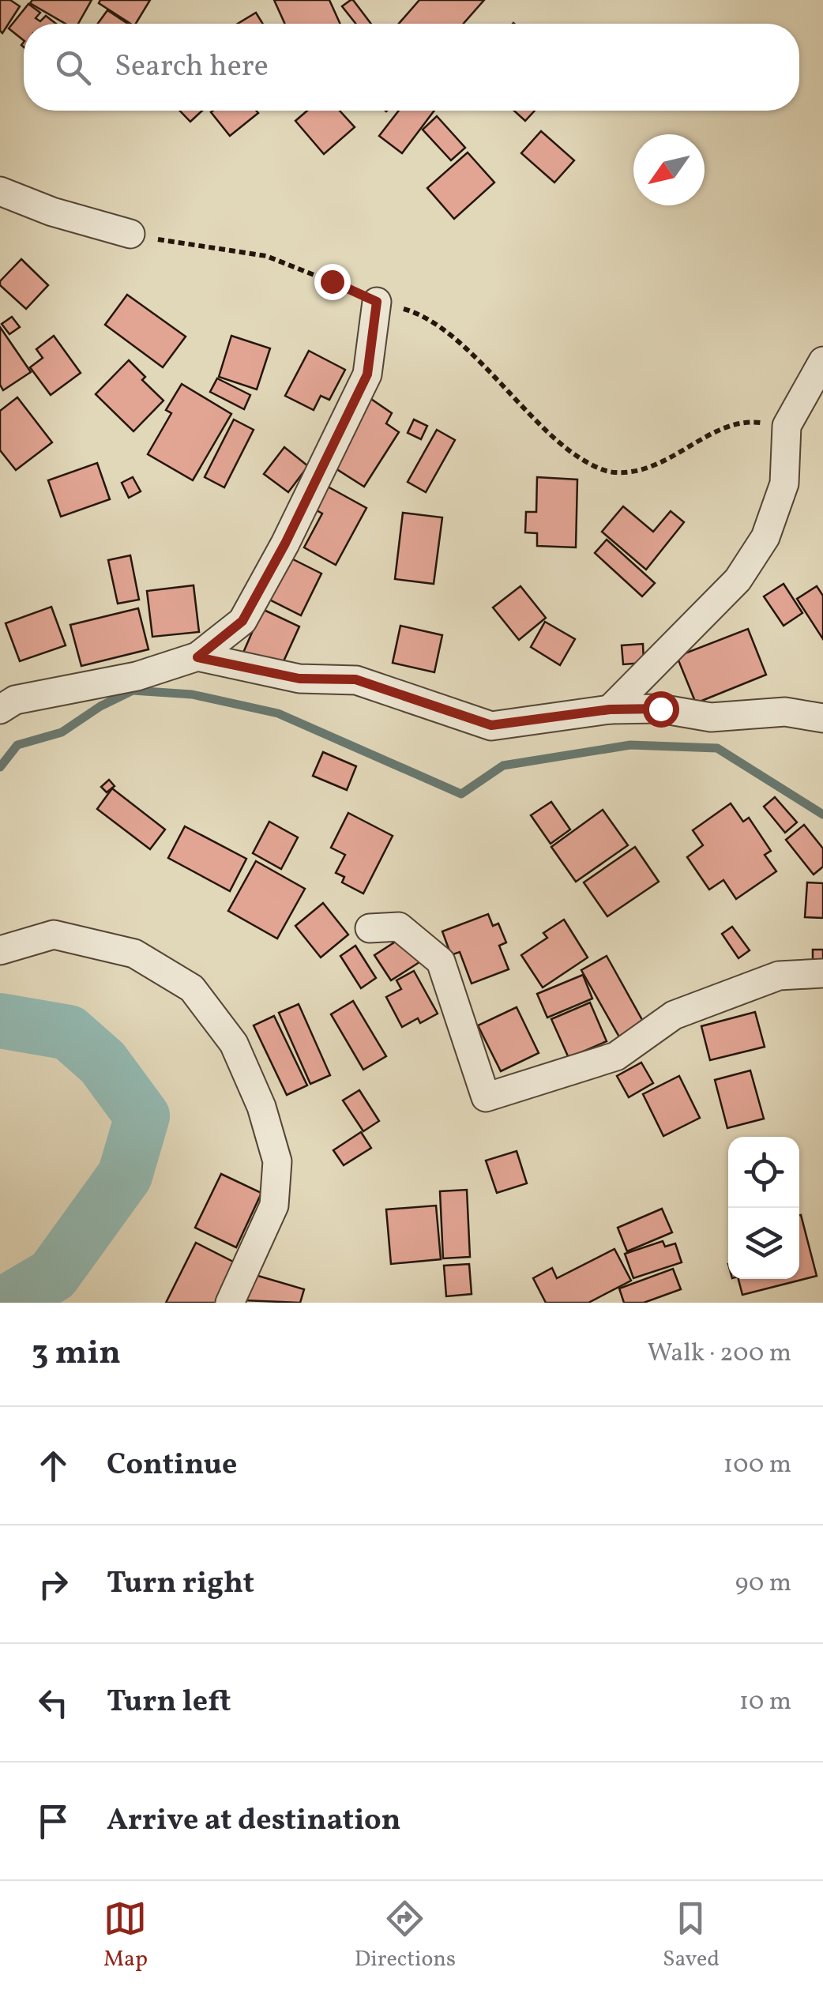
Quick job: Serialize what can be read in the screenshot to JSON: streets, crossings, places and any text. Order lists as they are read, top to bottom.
{
  "north": "bottom left",
  "page": {
    "search": "Search here",
    "heading": ["3 min", "Walk · 200 m"],
    "list": [
      ["Continue", "100 m"],
      ["Turn right", "90 m"],
      ["Turn left", "10 m"],
      "Arrive at destination"
    ],
    "nav": ["Map", "Directions", "Saved"]
  }
}
